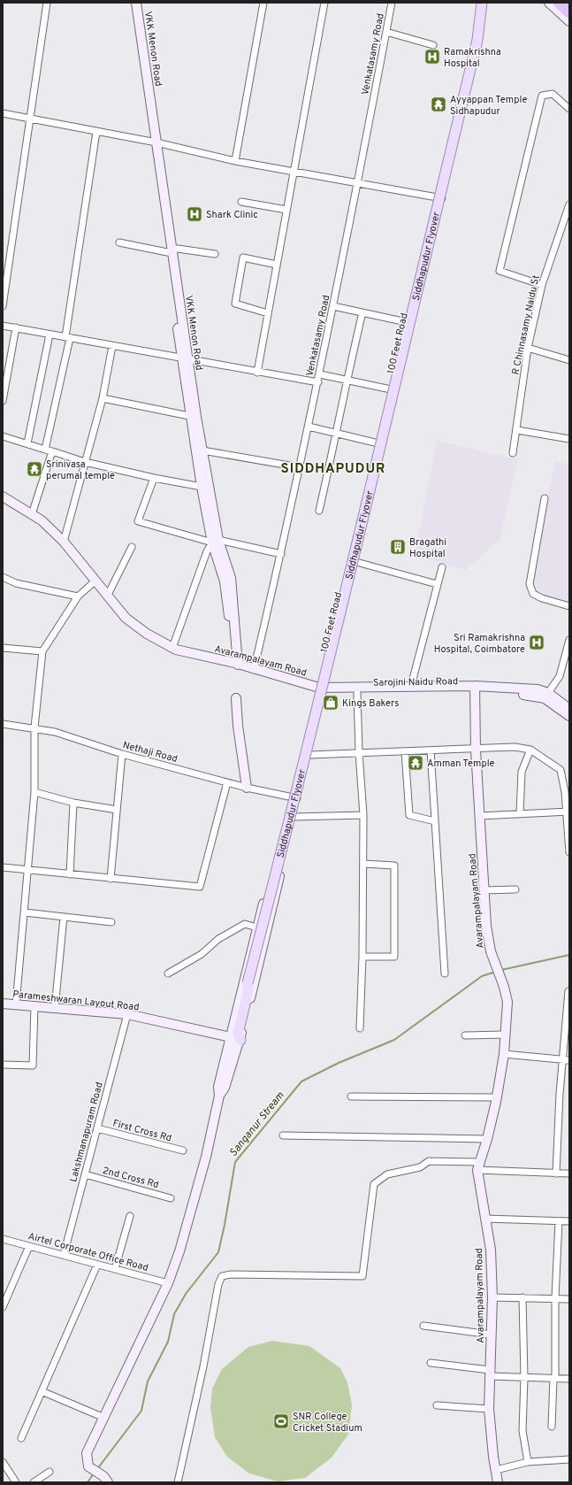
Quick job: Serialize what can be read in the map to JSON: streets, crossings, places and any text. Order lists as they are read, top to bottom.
{
  "streets": {
    "main road": ["Siddhapudur Flyover"],
    "street": [
      "VKK Menon Road",
      "Venkatasamy Road",
      "R Chinnasamy Naidu St",
      "100 Feet Road",
      "Avarampalayam Road",
      "Sarojini Naidu Road",
      "Nethaji Road",
      "Parameshwaran Layout Road",
      "First Cross Rd",
      "Lakshmanapuram Road",
      "2nd Cross Rd",
      "Airtel Corporate Office Road"
    ]
  },
  "crossings": [
    ["VKK Menon Road", "Avarampalayam Road"],
    ["Venkatasamy Road", "Avarampalayam Road"],
    ["Siddhapudur Flyover", "Parameshwaran Layout Road"],
    ["100 Feet Road", "Avarampalayam Road"],
    ["100 Feet Road", "Sarojini Naidu Road"],
    ["Avarampalayam Road", "Sarojini Naidu Road"],
    ["Parameshwaran Layout Road", "Lakshmanapuram Road"],
    ["First Cross Rd", "Lakshmanapuram Road"],
    ["Lakshmanapuram Road", "2nd Cross Rd"],
    ["Lakshmanapuram Road", "Airtel Corporate Office Road"]
  ],
  "districts": ["SIDDHAPUDUR"],
  "water": ["Sanganur Stream"],
  "places": {
    "hospital": ["Ramakrishna Hospital", "Shark Clinic", "Sri Ramakrishna Hospital, Coimbatore"],
    "temple": ["Ayyappan Temple Sidhapudur", "Srinivasa perumal temple", "Amman Temple"],
    "building": ["Bragathi Hospital"],
    "shop": ["Kings Bakers"],
    "sports": ["SNR College Cricket Stadium"]
  }
}
